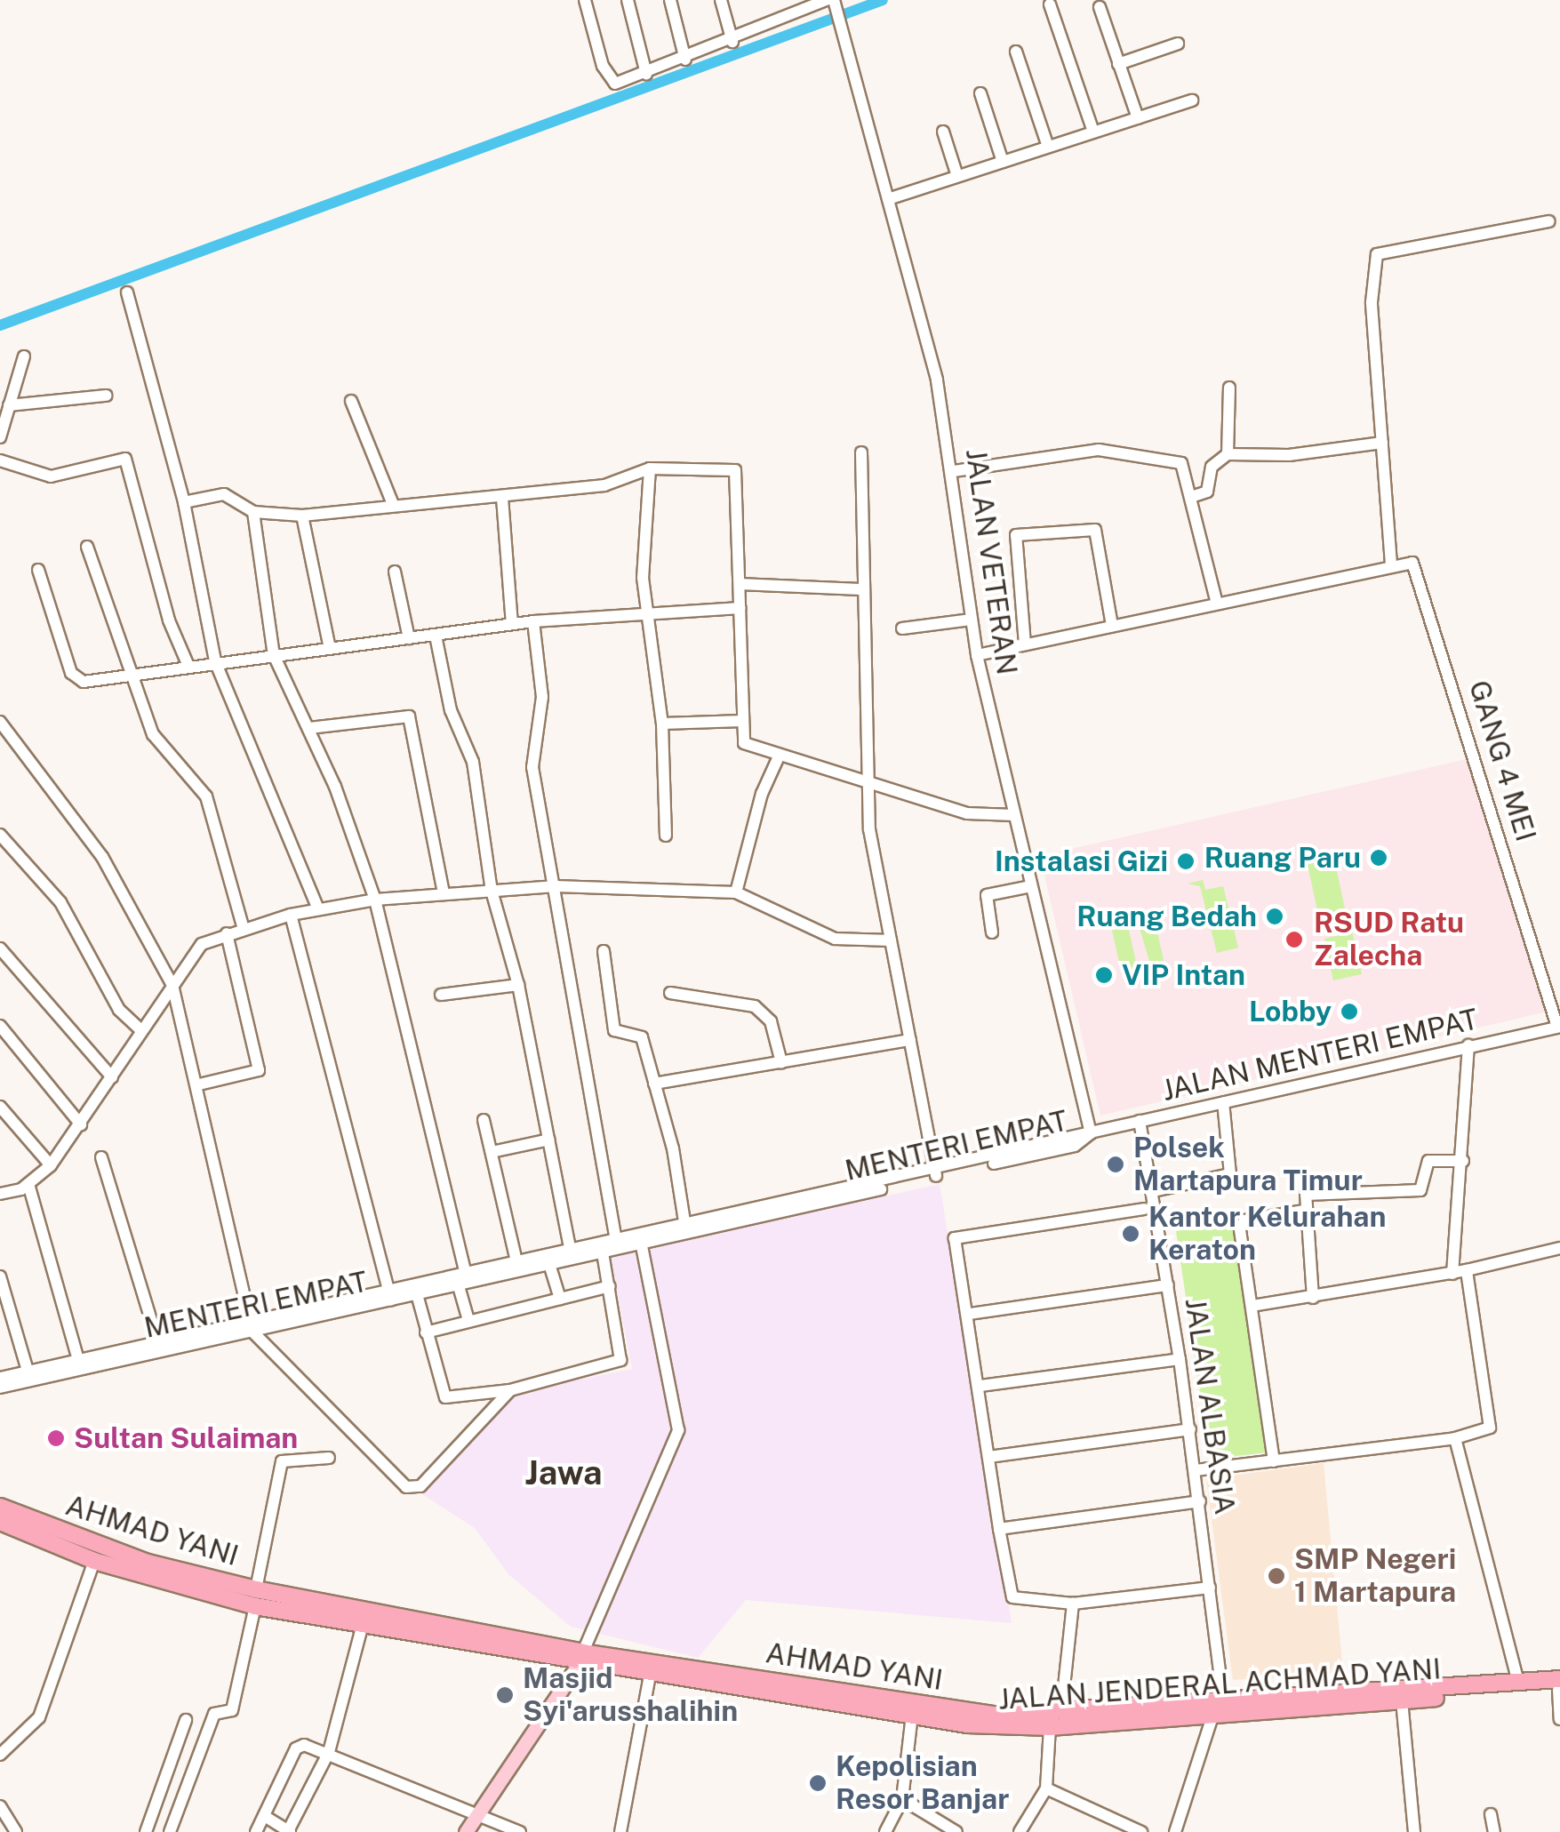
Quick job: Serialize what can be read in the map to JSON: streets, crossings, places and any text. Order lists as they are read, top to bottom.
{
  "streets": {
    "highway": ["AHMAD YANI", "JALAN JENDERAL ACHMAD YANI"],
    "street": [
      "JALAN VETERAN",
      "GANG 4 MEI",
      "JALAN MENTERI EMPAT",
      "MENTERI EMPAT",
      "JALAN ALBASIA"
    ]
  },
  "crossings": [
    ["JALAN VETERAN", "JALAN MENTERI EMPAT"],
    ["JALAN VETERAN", "MENTERI EMPAT"],
    ["GANG 4 MEI", "JALAN MENTERI EMPAT"],
    ["JALAN MENTERI EMPAT", "MENTERI EMPAT"],
    ["JALAN MENTERI EMPAT", "JALAN ALBASIA"],
    ["JALAN ALBASIA", "AHMAD YANI"],
    ["AHMAD YANI", "JALAN JENDERAL ACHMAD YANI"]
  ],
  "districts": ["Jawa"],
  "places": [
    "Ruang Paru",
    "Instalasi Gizi",
    "Ruang Bedah",
    "RSUD Ratu Zalecha",
    "VIP Intan",
    "Lobby",
    "Polsek Martapura Timur",
    "Kantor Kelurahan Keraton",
    "Sultan Sulaiman",
    "SMP Negeri 1 Martapura",
    "Masjid Syi'arusshalihin",
    "Kepolisian Resor Banjar"
  ]
}
